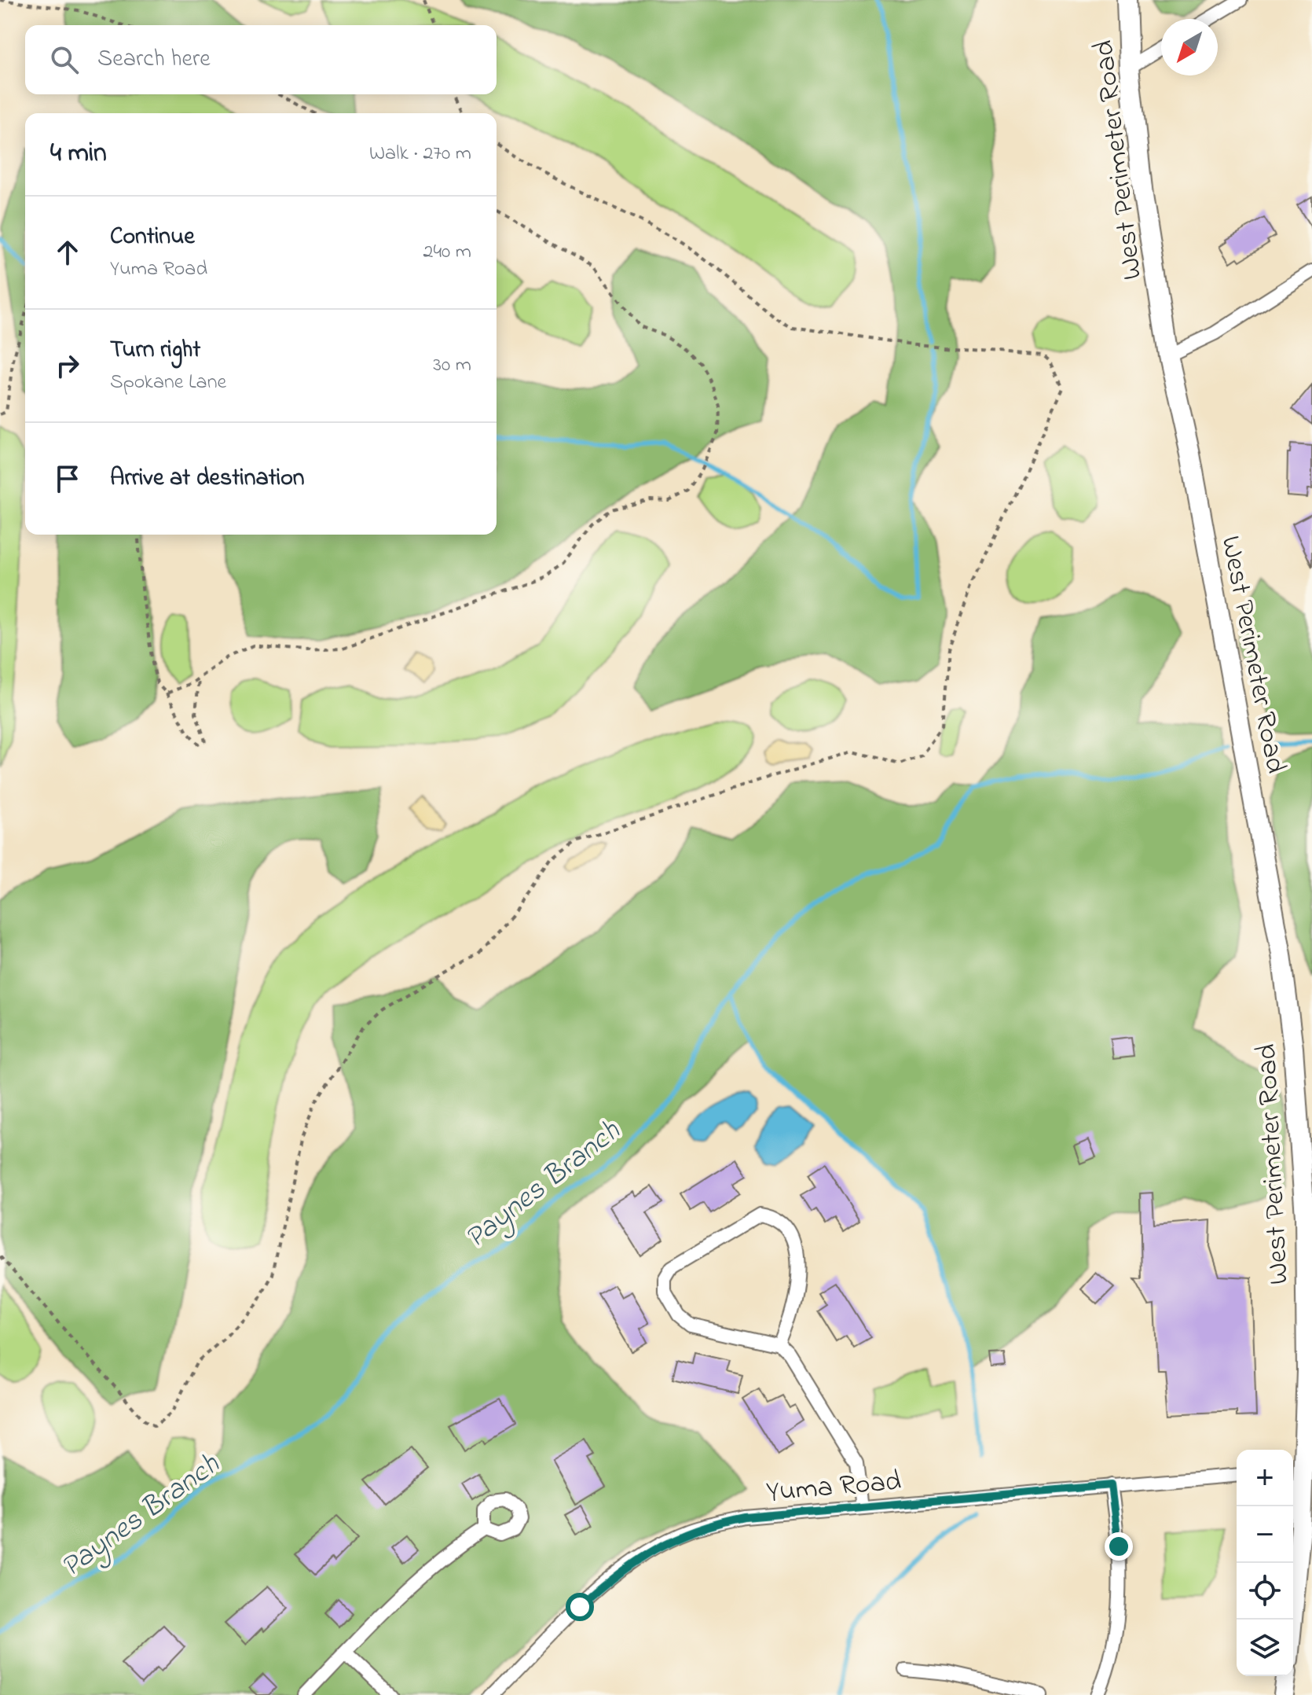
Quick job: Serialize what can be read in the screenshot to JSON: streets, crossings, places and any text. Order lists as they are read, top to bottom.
{
  "streets": {
    "street": ["West Perimeter Road", "Yuma Road"]
  },
  "water": ["Paynes Branch"],
  "north": "bottom left",
  "page": {
    "search": "Search here",
    "heading": ["4 min", "Walk · 270 m"],
    "list": [
      ["Continue", "Yuma Road", "240 m"],
      ["Turn right", "Spokane Lane", "30 m"],
      "Arrive at destination"
    ],
    "map_buttons": ["+", "−"]
  }
}
